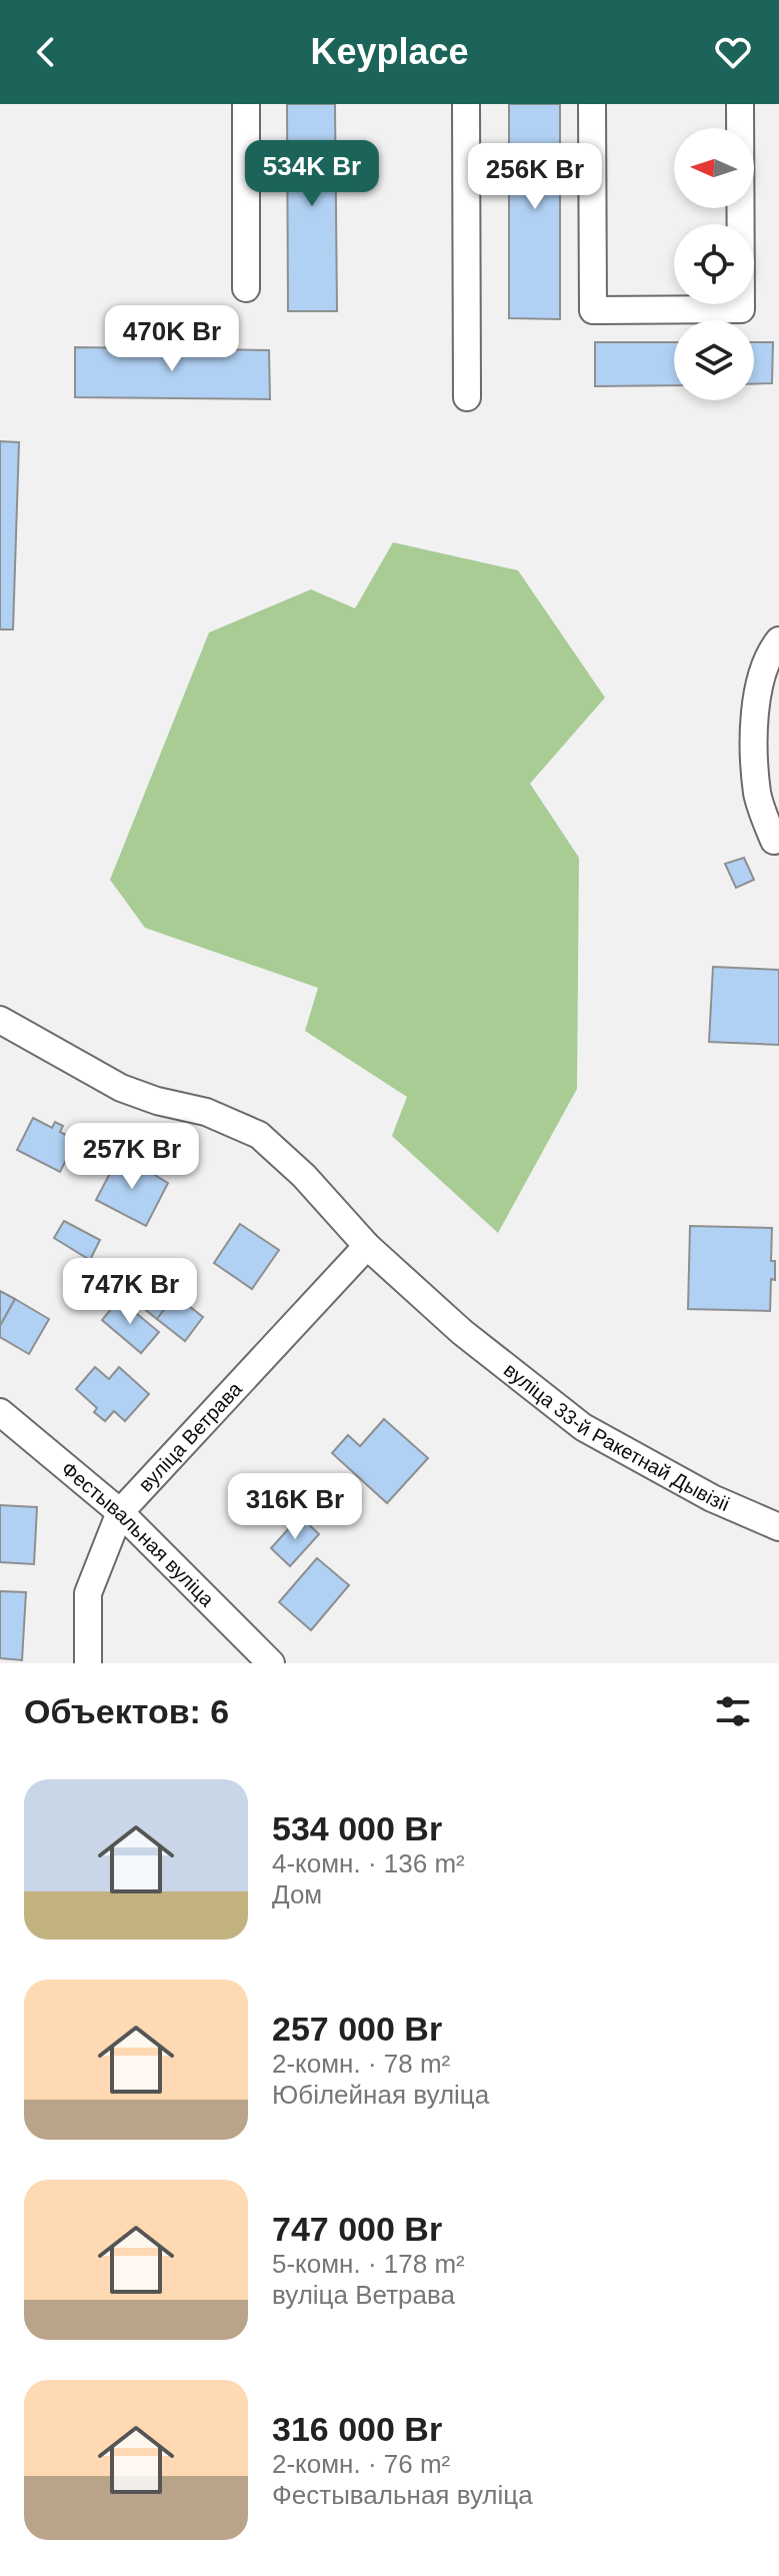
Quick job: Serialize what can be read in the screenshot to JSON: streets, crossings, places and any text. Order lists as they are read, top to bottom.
{
  "streets": {
    "street": ["вуліца 33-й Ракетнай Дывізіі", "вуліца Ветрава", "Фестывальная вуліца"]
  },
  "crossings": [
    ["вуліца 33-й Ракетнай Дывізіі", "вуліца Ветрава"],
    ["вуліца Ветрава", "Фестывальная вуліца"]
  ],
  "north": "left",
  "page": {
    "header": "Keyplace",
    "price": [
      "534K Br",
      "256K Br",
      "470K Br",
      "257K Br",
      "747K Br",
      "316K Br"
    ],
    "heading": "Объектов: 6",
    "list": [
      {
        "name": "534 000 Br",
        "note": "4-комн. · 136 m² · Дом"
      },
      {
        "name": "257 000 Br",
        "note": "2-комн. · 78 m² · Юбілейная вуліца"
      },
      {
        "name": "747 000 Br",
        "note": "5-комн. · 178 m² · вуліца Ветрава"
      },
      {
        "name": "316 000 Br",
        "note": "2-комн. · 76 m² · Фестывальная вуліца"
      }
    ]
  }
}
